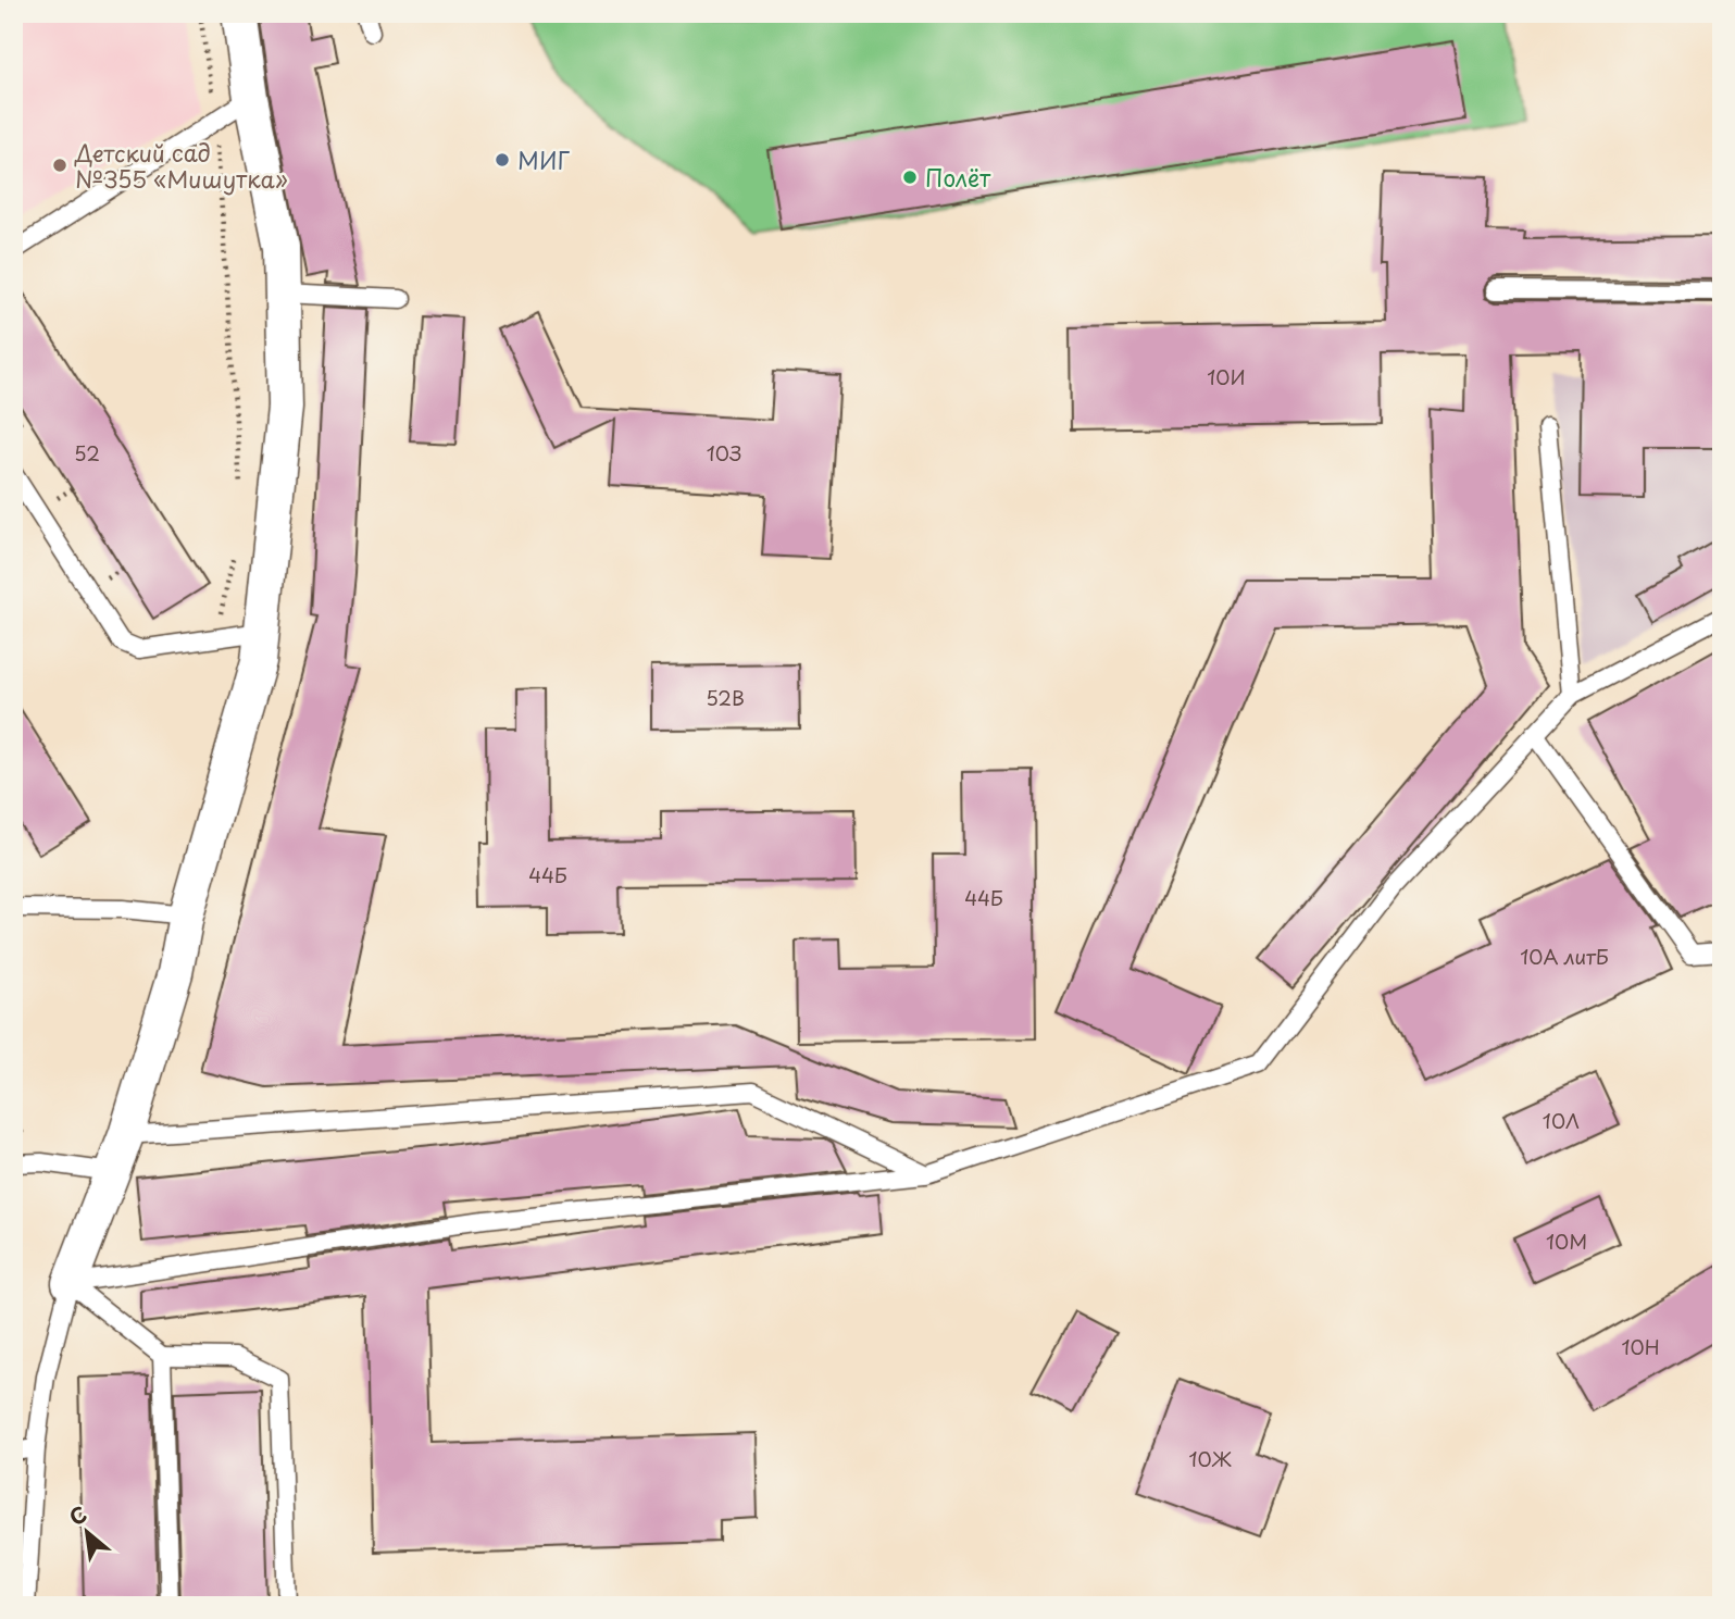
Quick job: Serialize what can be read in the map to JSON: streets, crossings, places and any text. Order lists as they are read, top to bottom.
{
  "places": ["МИГ", "Детский сад №355 «Мишутка»", "Полёт"],
  "house_numbers": [
    "10И",
    "52",
    "10З",
    "52В",
    "44Б",
    "44Б",
    "10А литБ",
    "10Л",
    "10М",
    "10Н",
    "10Ж"
  ],
  "north": "top left"
}
